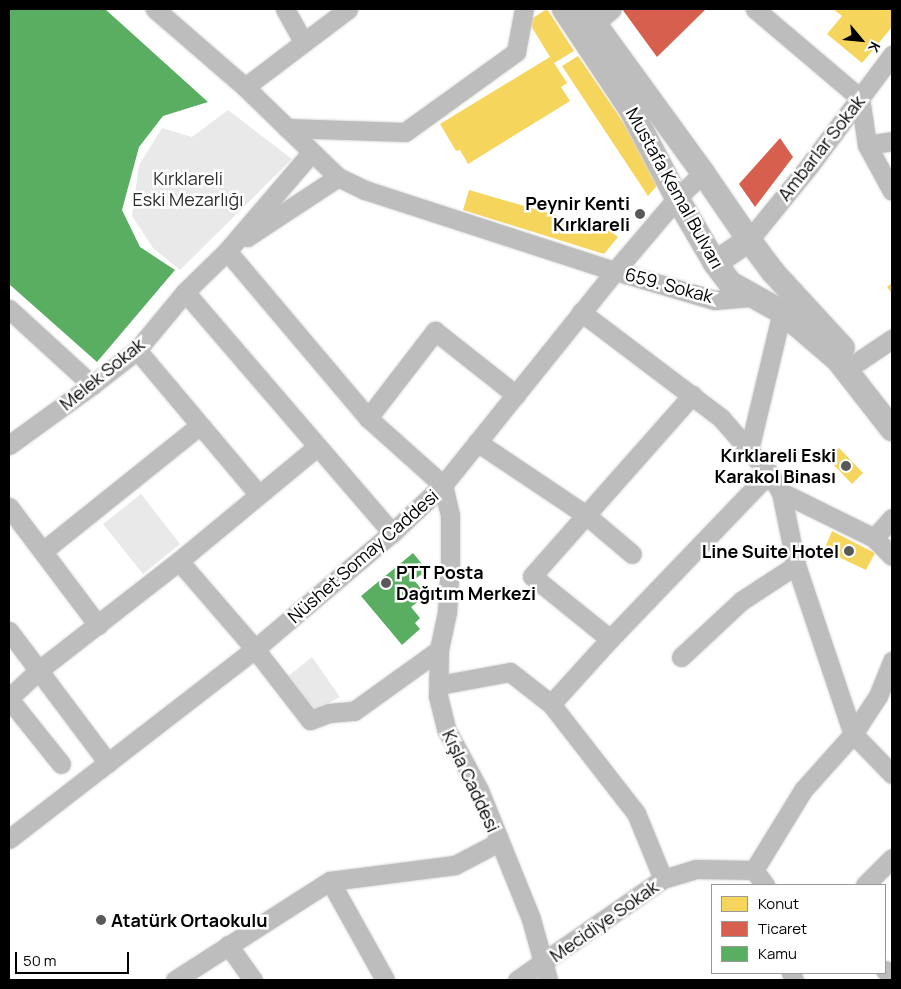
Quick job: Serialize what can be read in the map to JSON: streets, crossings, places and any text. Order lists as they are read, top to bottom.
{
  "streets": {
    "main road": ["Mustafa Kemal Bulvarı"],
    "street": [
      "Ambarlar Sokak",
      "659. Sokak",
      "Melek Sokak",
      "Nüshet Somay Caddesi",
      "Kışla Caddesi",
      "Mecidiye Sokak"
    ]
  },
  "crossings": [
    ["Ambarlar Sokak", "Mustafa Kemal Bulvarı"],
    ["Mustafa Kemal Bulvarı", "659. Sokak"],
    ["Mustafa Kemal Bulvarı", "Nüshet Somay Caddesi"],
    ["659. Sokak", "Melek Sokak"],
    ["659. Sokak", "Nüshet Somay Caddesi"],
    ["Nüshet Somay Caddesi", "Kışla Caddesi"],
    ["Kışla Caddesi", "Mecidiye Sokak"]
  ],
  "parks": ["Kırklareli Eski Mezarlığı"],
  "places": [
    "Peynir Kenti Kırklareli",
    "Kırklareli Eski Karakol Binası",
    "Line Suite Hotel",
    "PTT Posta Dağıtım Merkezi",
    "Atatürk Ortaokulu"
  ],
  "legend": ["Konut", "Ticaret", "Kamu"],
  "scale_bar": "50 m",
  "north": "bottom right"
}
